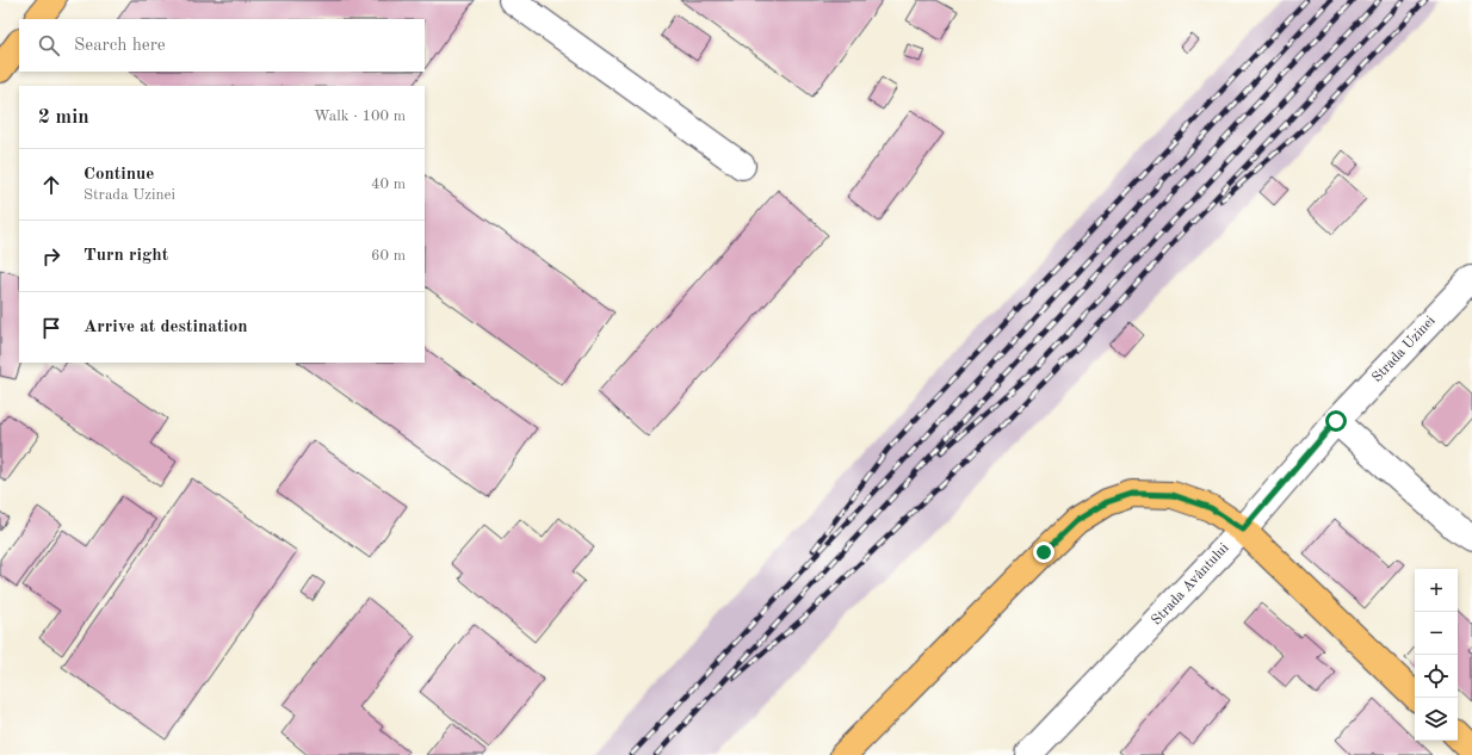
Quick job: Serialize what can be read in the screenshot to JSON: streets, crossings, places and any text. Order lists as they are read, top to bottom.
{
  "streets": {
    "street": ["Strada Uzinei", "Strada Avântului"]
  },
  "crossings": [
    ["Strada Uzinei", "Strada Avântului"]
  ],
  "page": {
    "search": "Search here",
    "heading": ["2 min", "Walk · 100 m"],
    "list": [
      ["Continue", "Strada Uzinei", "40 m"],
      ["Turn right", "60 m"],
      "Arrive at destination"
    ],
    "map_buttons": ["+", "−"]
  }
}
